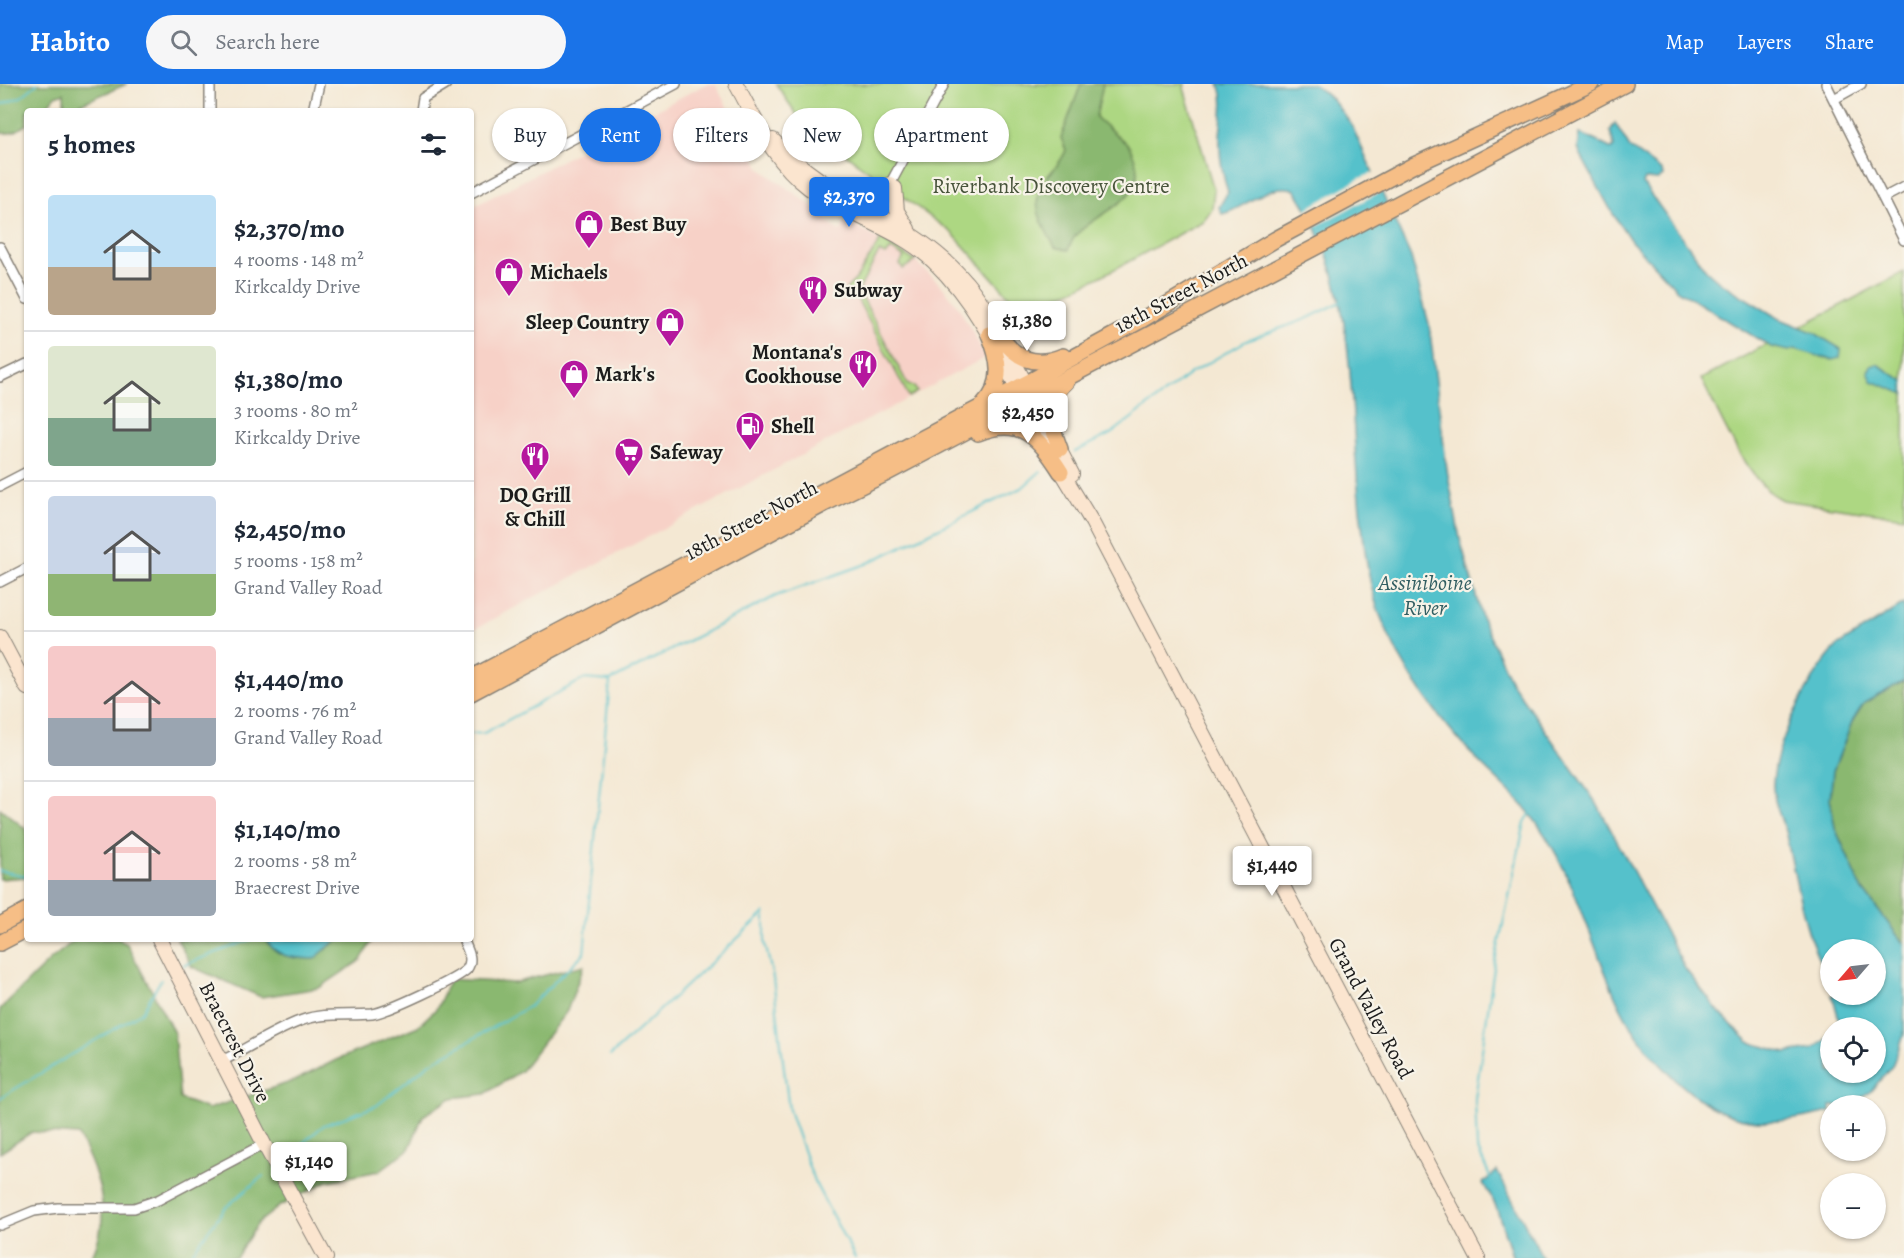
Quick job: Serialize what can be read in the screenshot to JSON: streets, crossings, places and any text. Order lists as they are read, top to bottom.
{
  "streets": {
    "main road": ["18th Street North", "Grand Valley Road", "Braecrest Drive"]
  },
  "crossings": [
    ["18th Street North", "Grand Valley Road"]
  ],
  "water": ["Assiniboine River"],
  "parks": ["Riverbank Discovery Centre"],
  "places": {
    "shop": [
      "Best Buy",
      "Michaels",
      "Sleep Country",
      "Mark's"
    ],
    "restaurant": ["Subway", "Montana's Cookhouse", "DQ Grill & Chill"],
    "fuel station": ["Shell"],
    "supermarket": ["Safeway"]
  },
  "north": "bottom left",
  "page": {
    "header": "Habito",
    "search": "Search here",
    "nav": ["Map", "Layers", "Share"],
    "chip": [
      "Buy",
      "Rent",
      "Filters",
      "New",
      "Apartment"
    ],
    "heading": "5 homes",
    "price": [
      "$2,370",
      "$1,380",
      "$2,450",
      "$1,440",
      "$1,140"
    ],
    "list": [
      {
        "name": "$2,370/mo",
        "note": "4 rooms · 148 m² · Kirkcaldy Drive"
      },
      {
        "name": "$1,380/mo",
        "note": "3 rooms · 80 m² · Kirkcaldy Drive"
      },
      {
        "name": "$2,450/mo",
        "note": "5 rooms · 158 m² · Grand Valley Road"
      },
      {
        "name": "$1,440/mo",
        "note": "2 rooms · 76 m² · Grand Valley Road"
      },
      {
        "name": "$1,140/mo",
        "note": "2 rooms · 58 m² · Braecrest Drive"
      }
    ],
    "map_buttons": ["+", "−"]
  }
}
